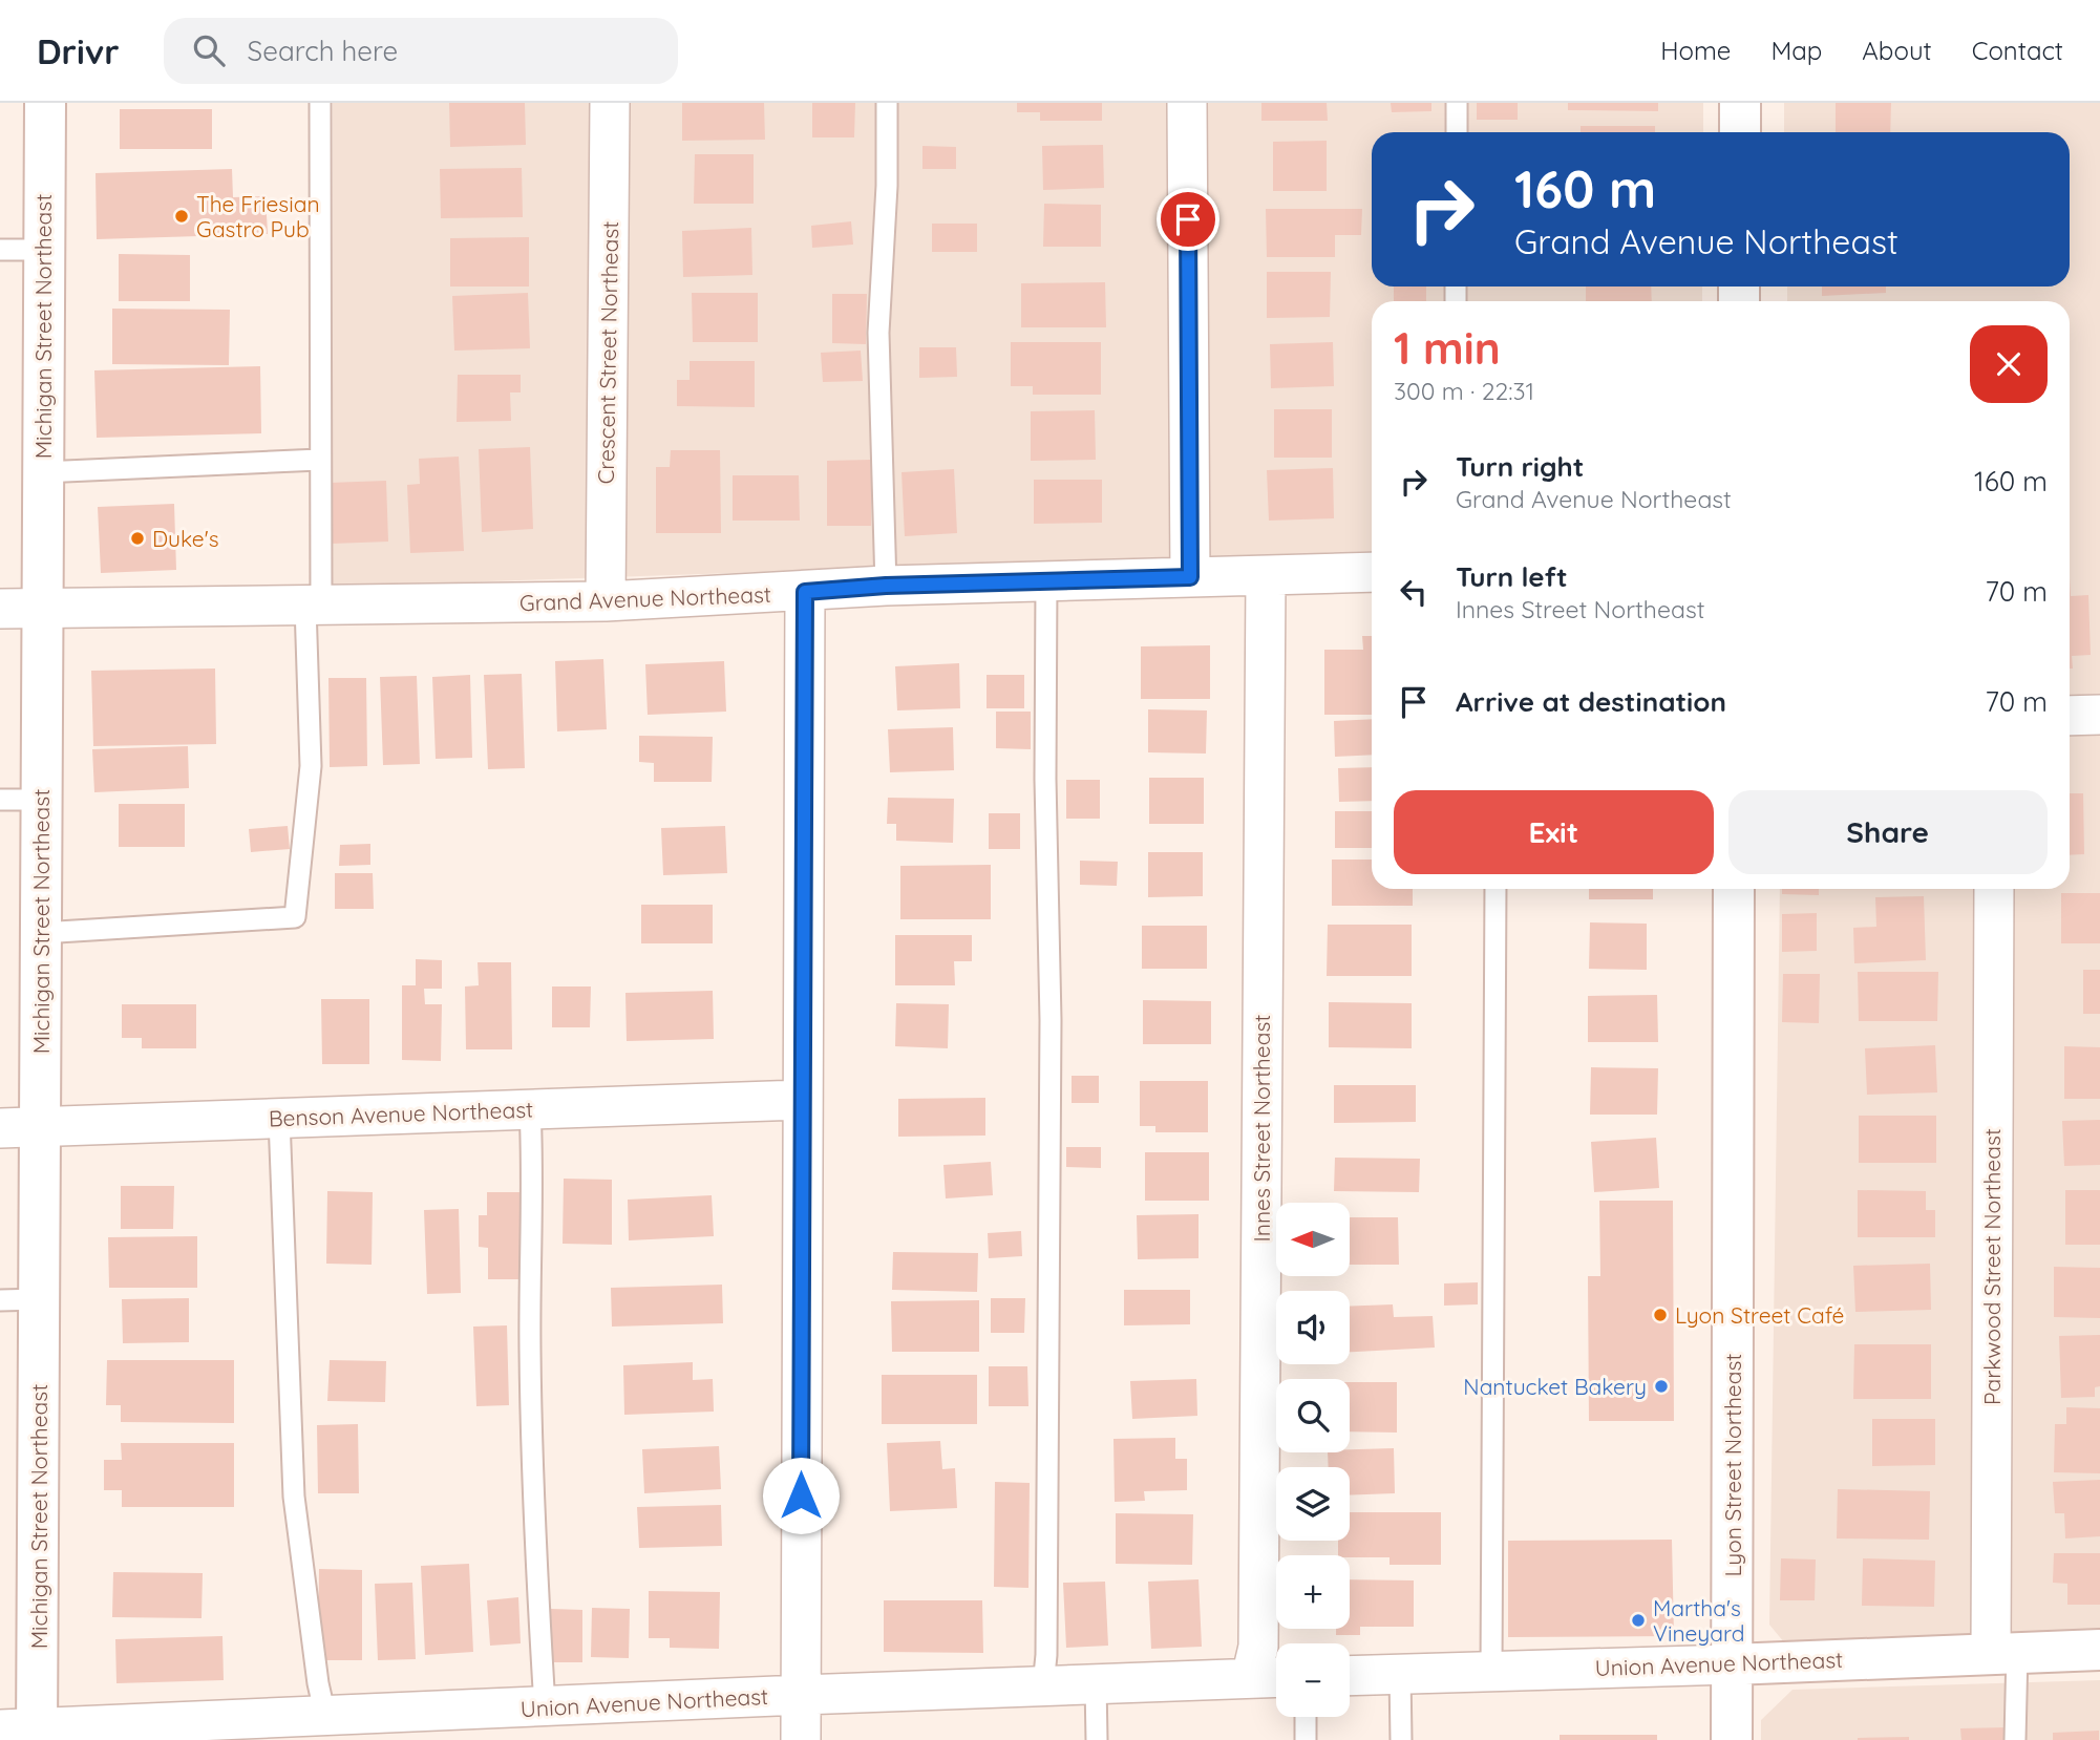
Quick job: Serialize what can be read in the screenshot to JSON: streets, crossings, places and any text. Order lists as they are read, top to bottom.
{
  "streets": {
    "main road": ["Michigan Street Northeast", "Lyon Street Northeast", "Union Avenue Northeast"],
    "street": [
      "Crescent Street Northeast",
      "Grand Avenue Northeast",
      "Benson Avenue Northeast",
      "Innes Street Northeast",
      "Parkwood Street Northeast"
    ]
  },
  "crossings": [
    ["Michigan Street Northeast", "Grand Avenue Northeast"],
    ["Michigan Street Northeast", "Benson Avenue Northeast"],
    ["Michigan Street Northeast", "Union Avenue Northeast"],
    ["Crescent Street Northeast", "Grand Avenue Northeast"],
    ["Grand Avenue Northeast", "Innes Street Northeast"],
    ["Innes Street Northeast", "Union Avenue Northeast"],
    ["Parkwood Street Northeast", "Union Avenue Northeast"],
    ["Lyon Street Northeast", "Union Avenue Northeast"]
  ],
  "places": [
    "The Friesian Gastro Pub",
    "Duke's",
    "Lyon Street Café",
    "Nantucket Bakery",
    "Martha's Vineyard"
  ],
  "north": "left",
  "page": {
    "header": "Drivr",
    "search": "Search here",
    "nav": [
      "Home",
      "Map",
      "About",
      "Contact"
    ],
    "turn": ["160 m", "Grand Avenue Northeast"],
    "heading": ["1 min", "300 m · 22:31"],
    "list": [
      {
        "name": "Turn right",
        "note": "Grand Avenue Northeast",
        "value": "160 m"
      },
      {
        "name": "Turn left",
        "note": "Innes Street Northeast",
        "value": "70 m"
      },
      {
        "name": "Arrive at destination",
        "value": "70 m"
      }
    ],
    "buttons": ["Exit", "Share"],
    "map_buttons": ["+", "−"]
  }
}
